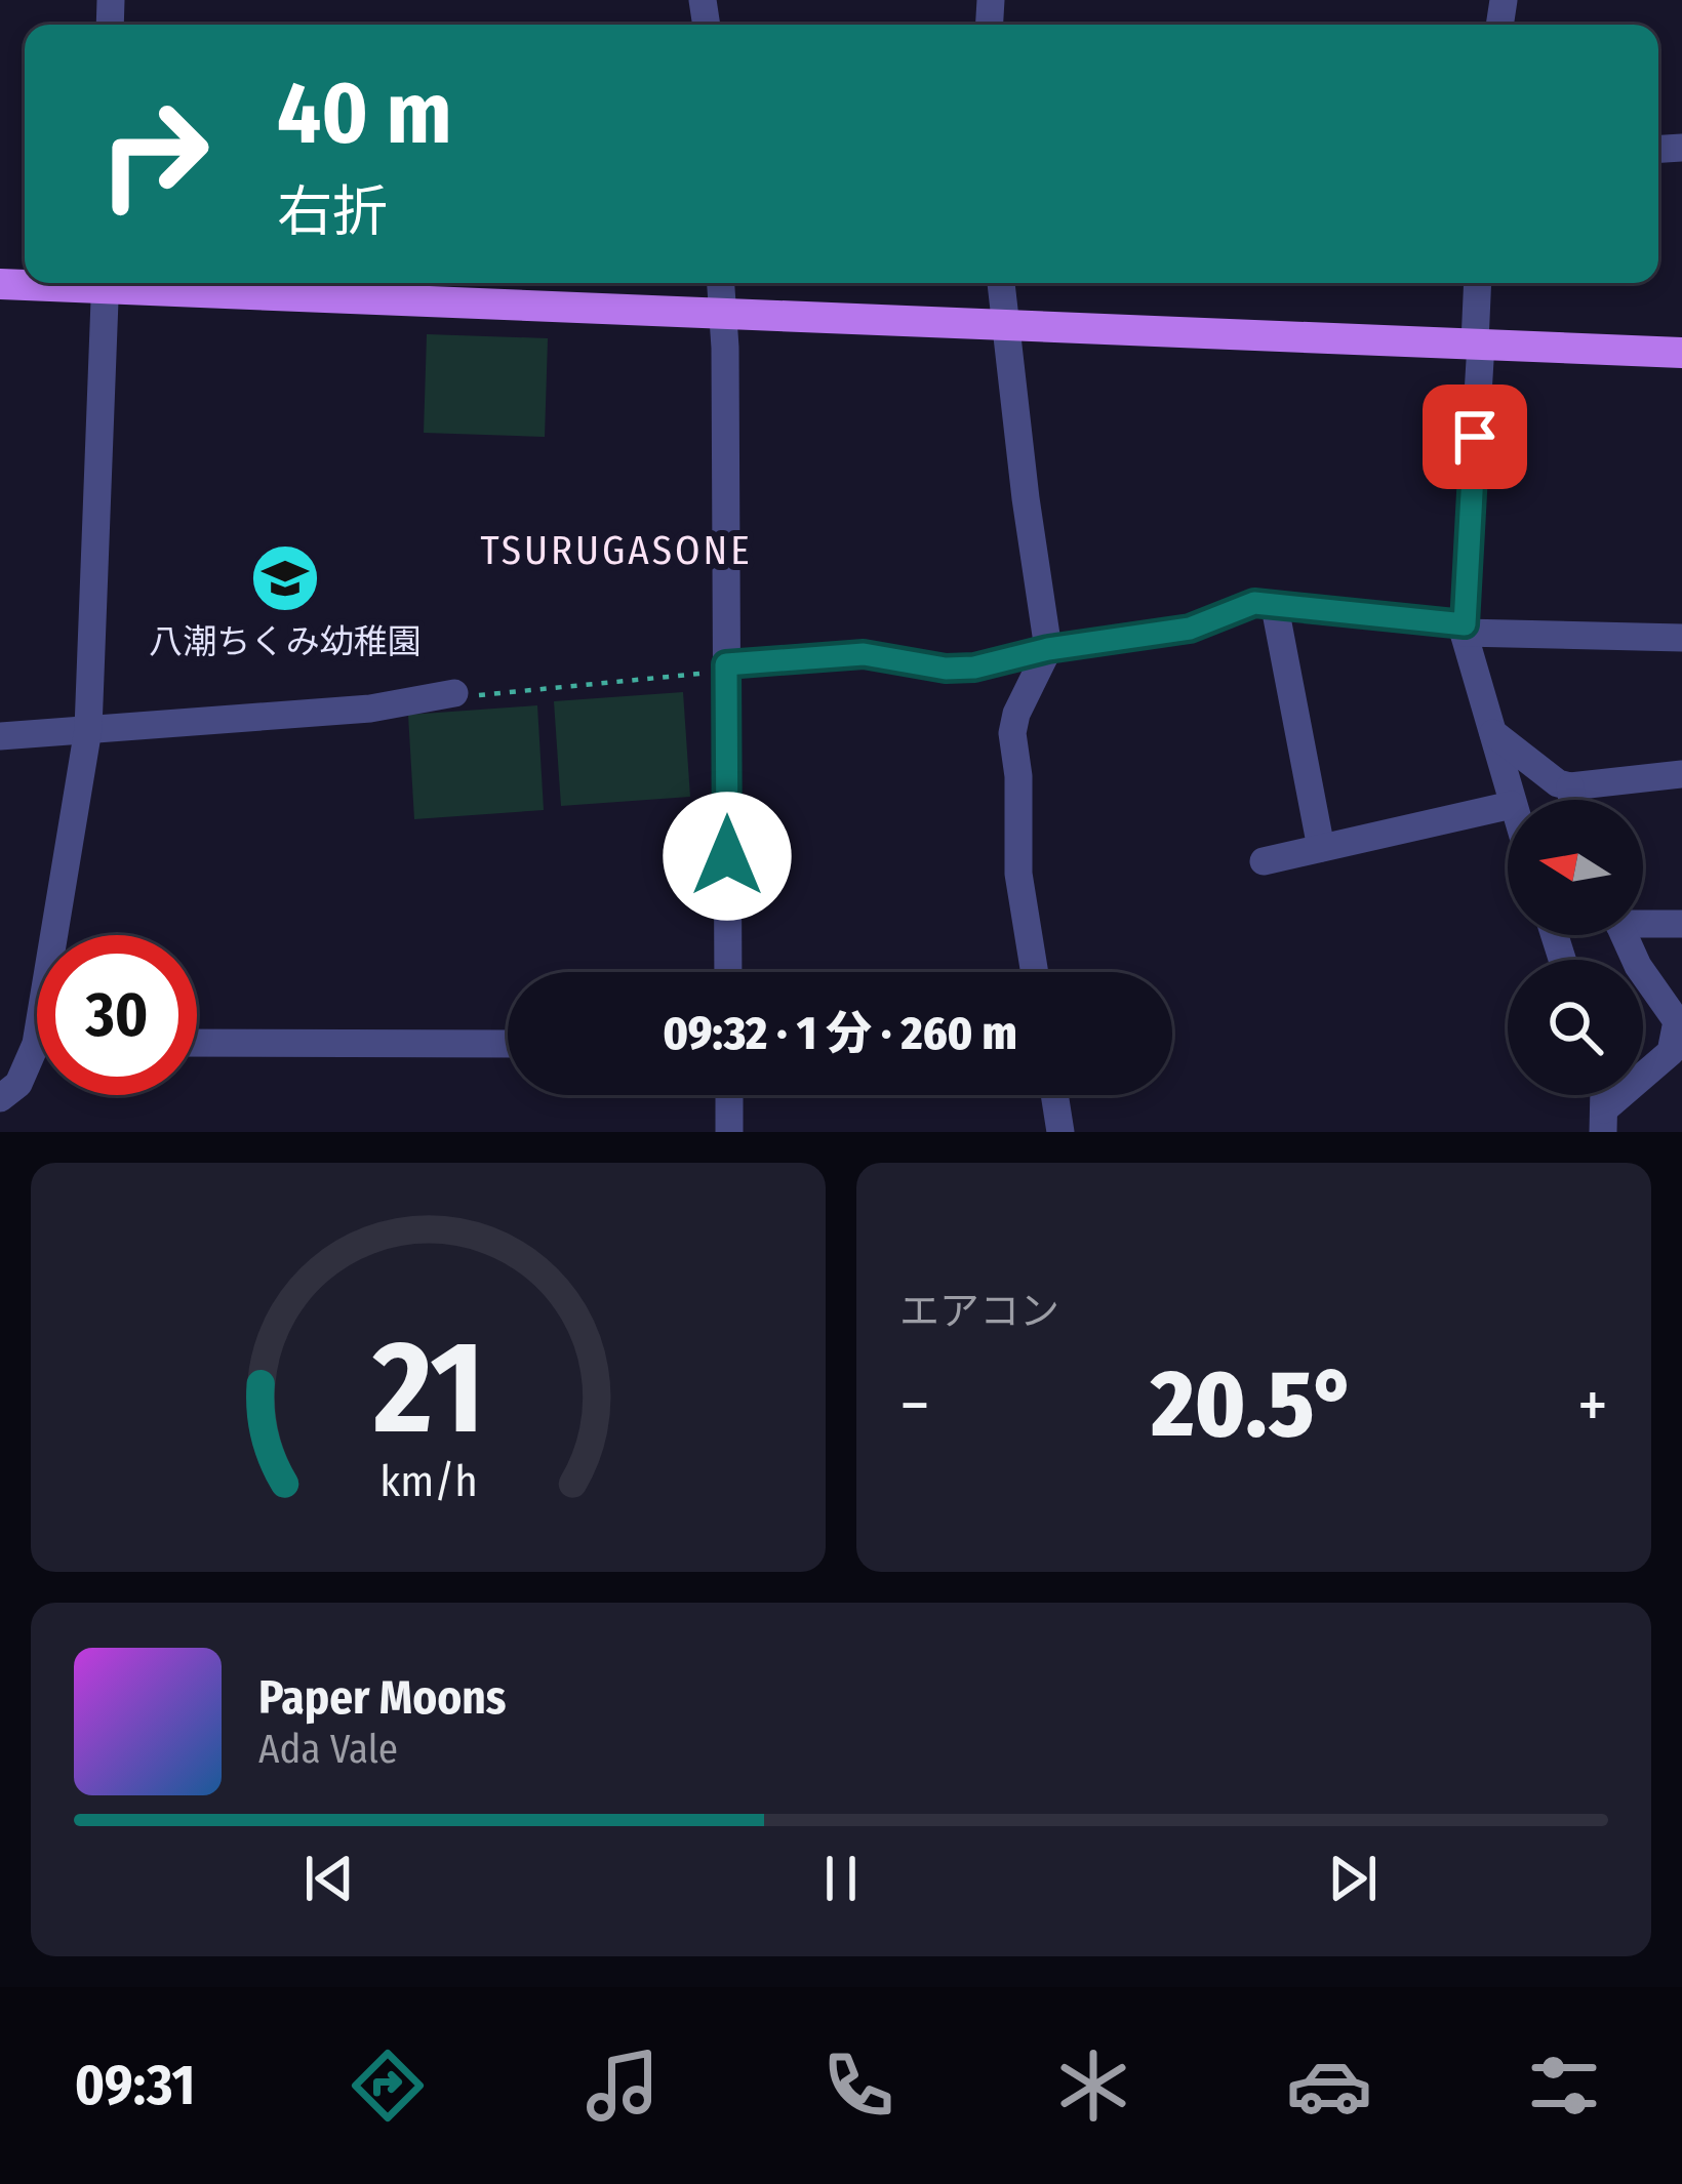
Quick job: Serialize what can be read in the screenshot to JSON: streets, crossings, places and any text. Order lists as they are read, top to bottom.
{
  "districts": ["TSURUGASONE"],
  "places": {
    "school or university": ["八潮ちくみ幼稚園"]
  },
  "north": "left",
  "page": {
    "turn": ["40 m", "右折"],
    "limit": "30",
    "trip": "09:32 · 1 分 · 260 m",
    "tile": "エアコン",
    "heat": ["−", "20.5°", "+"],
    "song": ["Paper Moons", "Ada Vale"],
    "tabs": "09:31",
    "gauge": ["21", "km/h"]
  }
}
